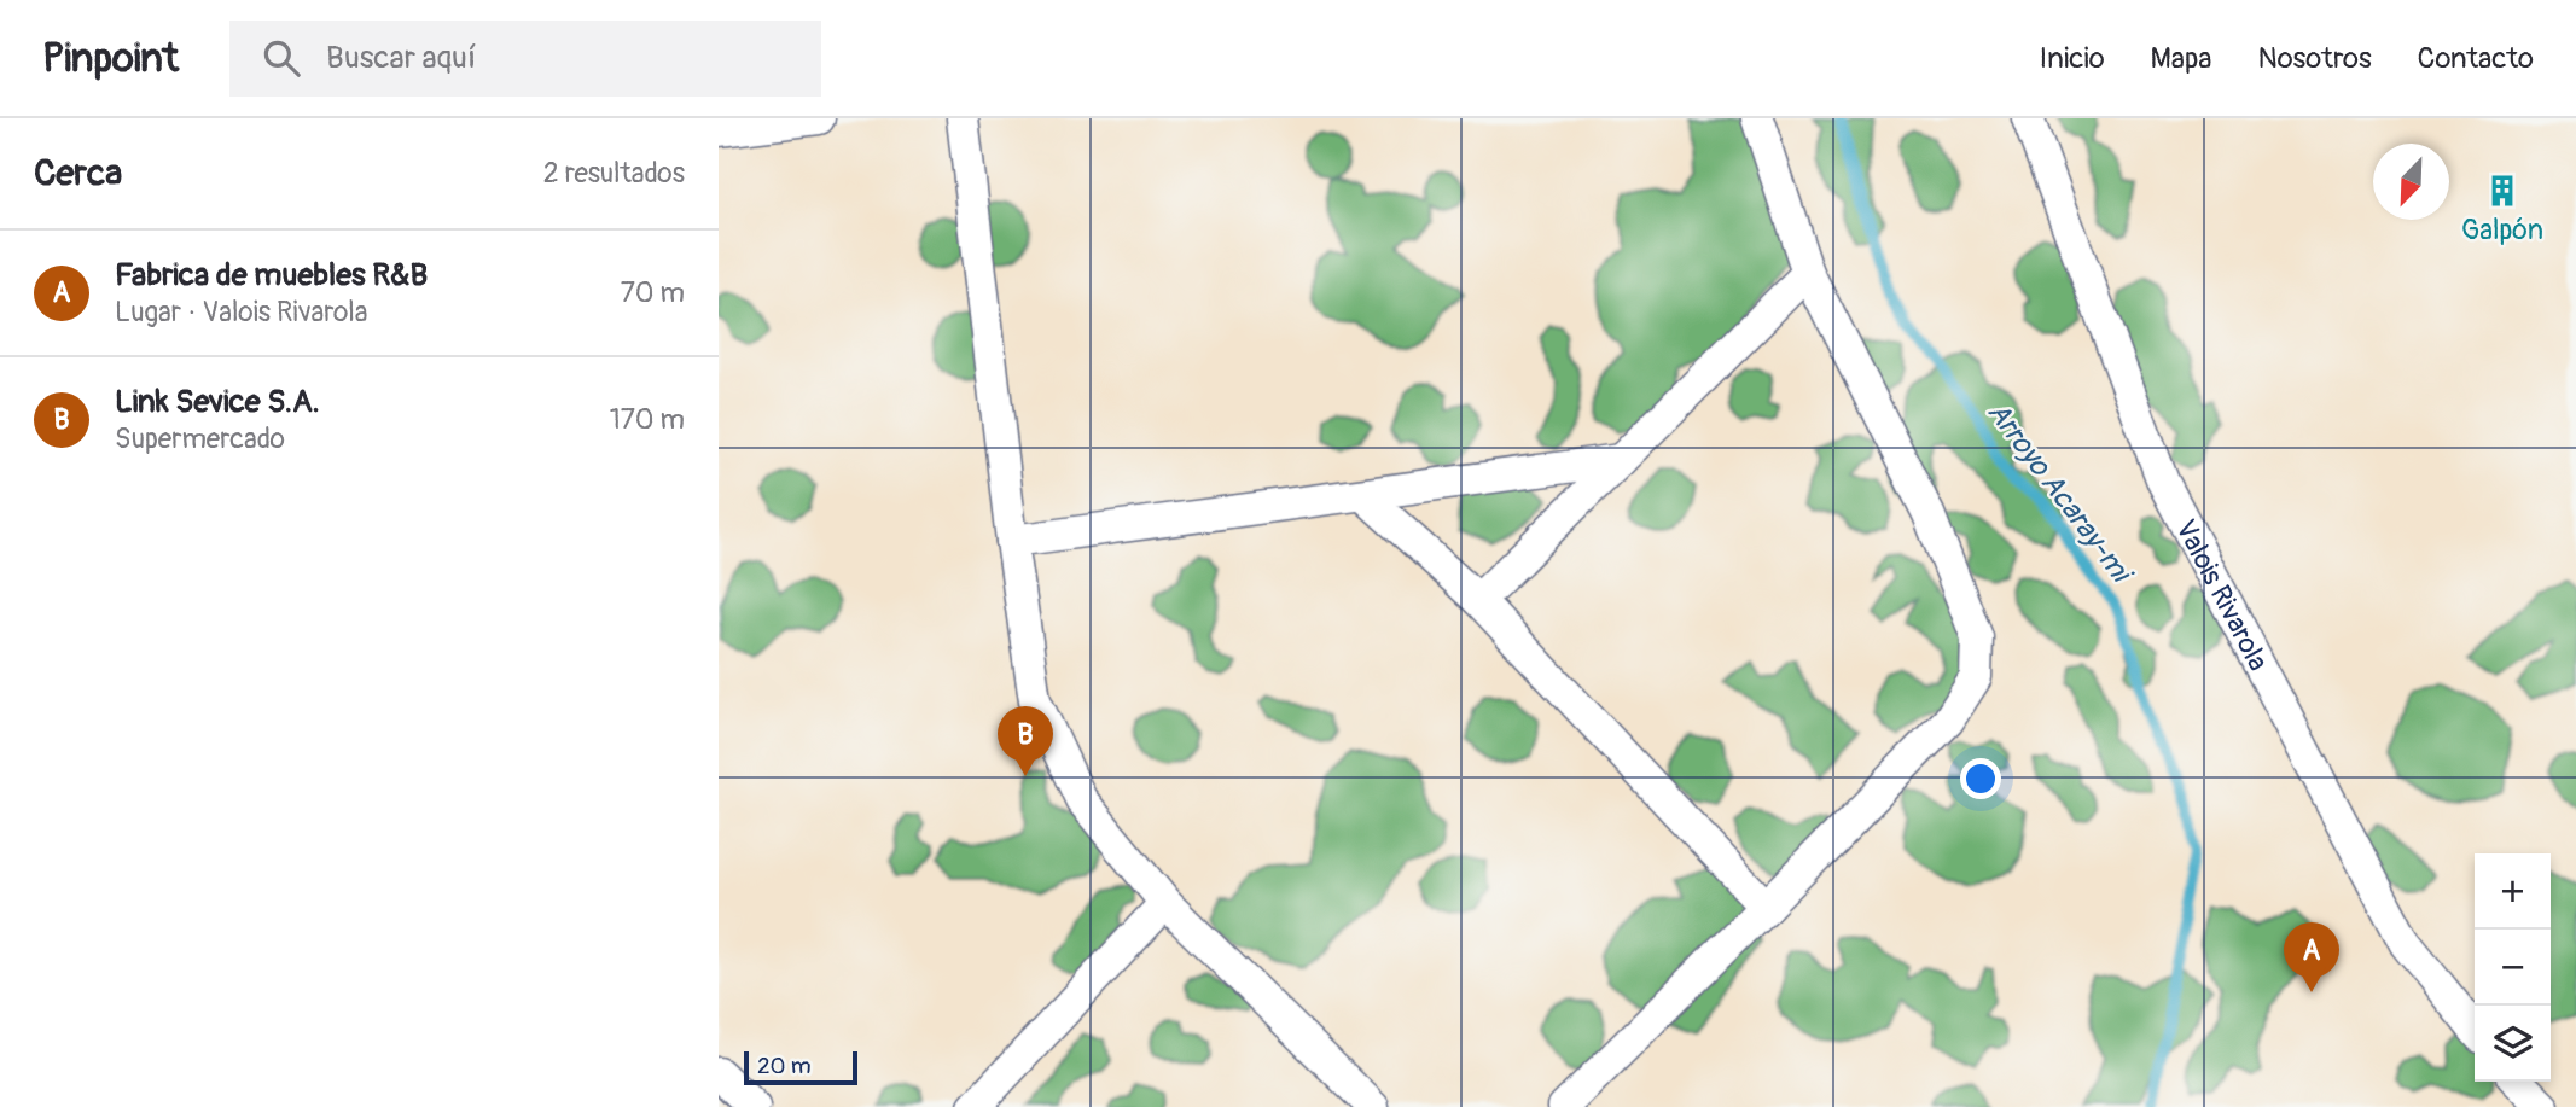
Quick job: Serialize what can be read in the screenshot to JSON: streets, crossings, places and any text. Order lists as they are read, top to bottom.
{
  "streets": {
    "street": ["Valois Rivarola"]
  },
  "water": ["Arroyo Acaray-mi"],
  "places": {
    "building": ["Galpón"]
  },
  "scale_bar": "20 m",
  "north": "bottom left",
  "page": {
    "header": "Pinpoint",
    "search": "Buscar aquí",
    "nav": [
      "Inicio",
      "Mapa",
      "Nosotros",
      "Contacto"
    ],
    "heading": ["Cerca", "2 resultados"],
    "list": [
      {
        "mark": "A",
        "name": "Fabrica de muebles R&B",
        "note": "Lugar · Valois Rivarola",
        "value": "70 m"
      },
      {
        "mark": "B",
        "name": "Link Sevice S.A.",
        "note": "Supermercado",
        "value": "170 m"
      }
    ],
    "pins": ["B", "A"],
    "map_buttons": ["+", "−"],
    "scale": "20 m"
  }
}
